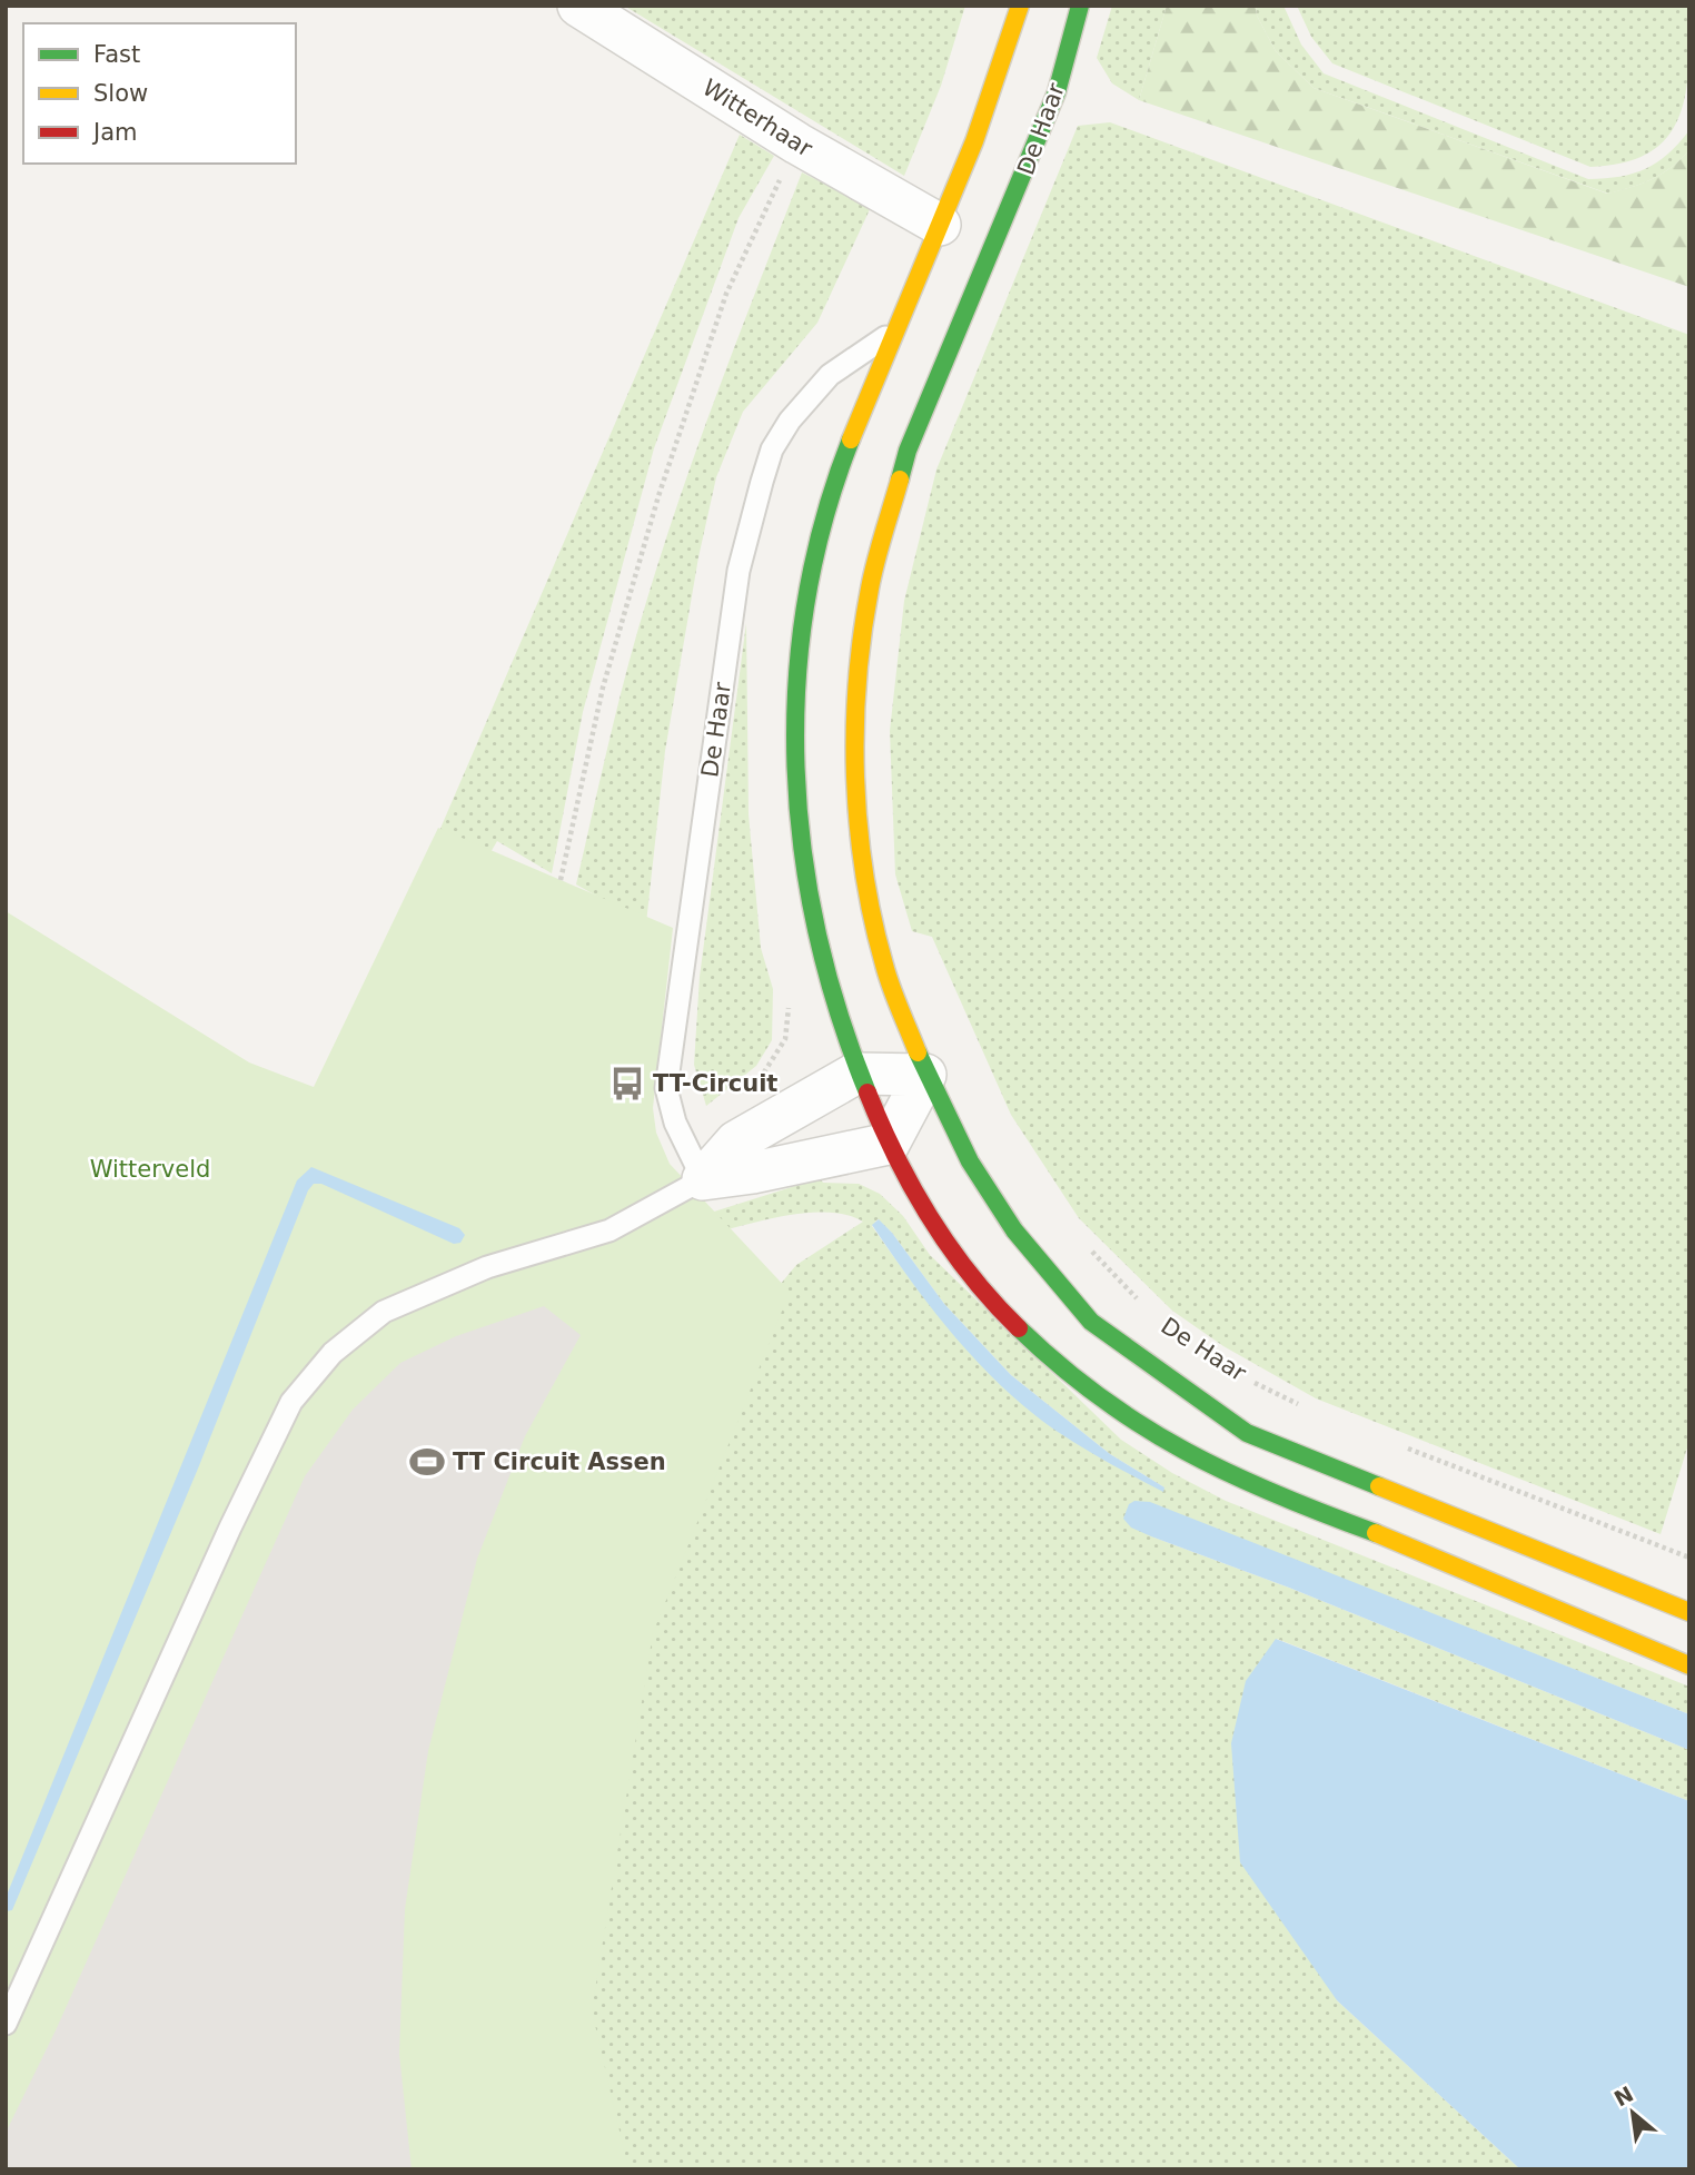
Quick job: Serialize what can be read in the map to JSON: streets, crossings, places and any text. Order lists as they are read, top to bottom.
{
  "streets": {
    "street": ["Witterhaar", "De Haar"]
  },
  "parks": ["Witterveld"],
  "places": {
    "bus stop": ["TT-Circuit"],
    "sports": ["TT Circuit Assen"]
  },
  "legend": ["Fast", "Slow", "Jam"],
  "north": "top left"
}
